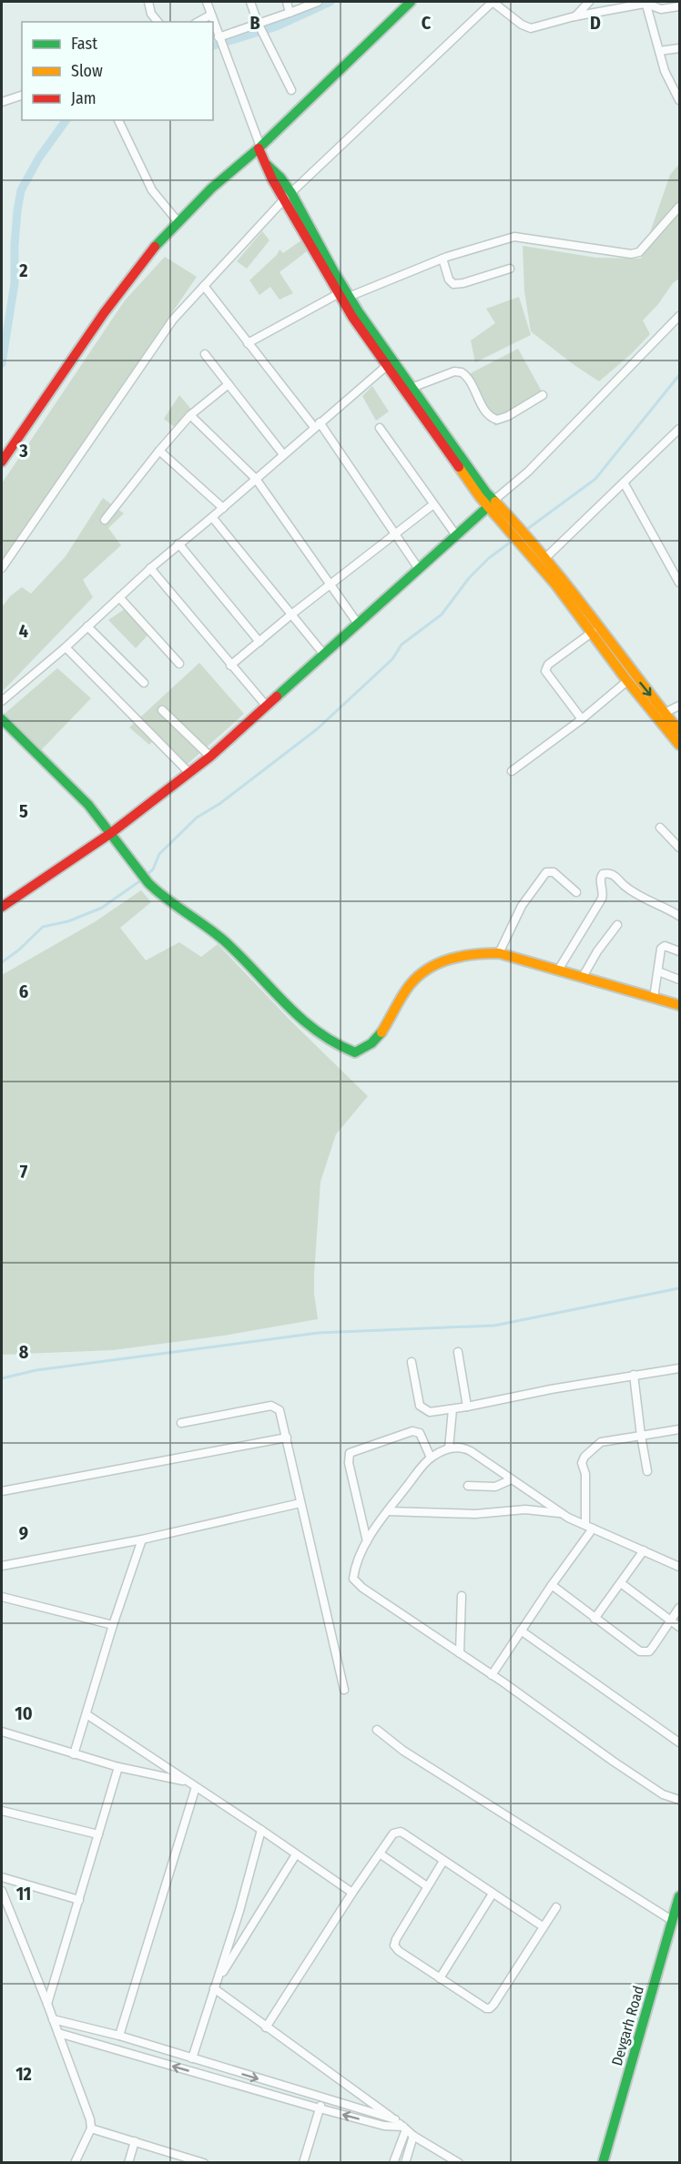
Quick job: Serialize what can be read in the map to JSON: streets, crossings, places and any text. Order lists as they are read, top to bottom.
{
  "streets": {
    "street": ["Devgarh Road"]
  },
  "legend": ["Fast", "Slow", "Jam"],
  "grid": {
    "columns": ["B", "C", "D"],
    "rows": [
      "2",
      "3",
      "4",
      "5",
      "6",
      "7",
      "8",
      "9",
      "10",
      "11",
      "12"
    ]
  }
}
